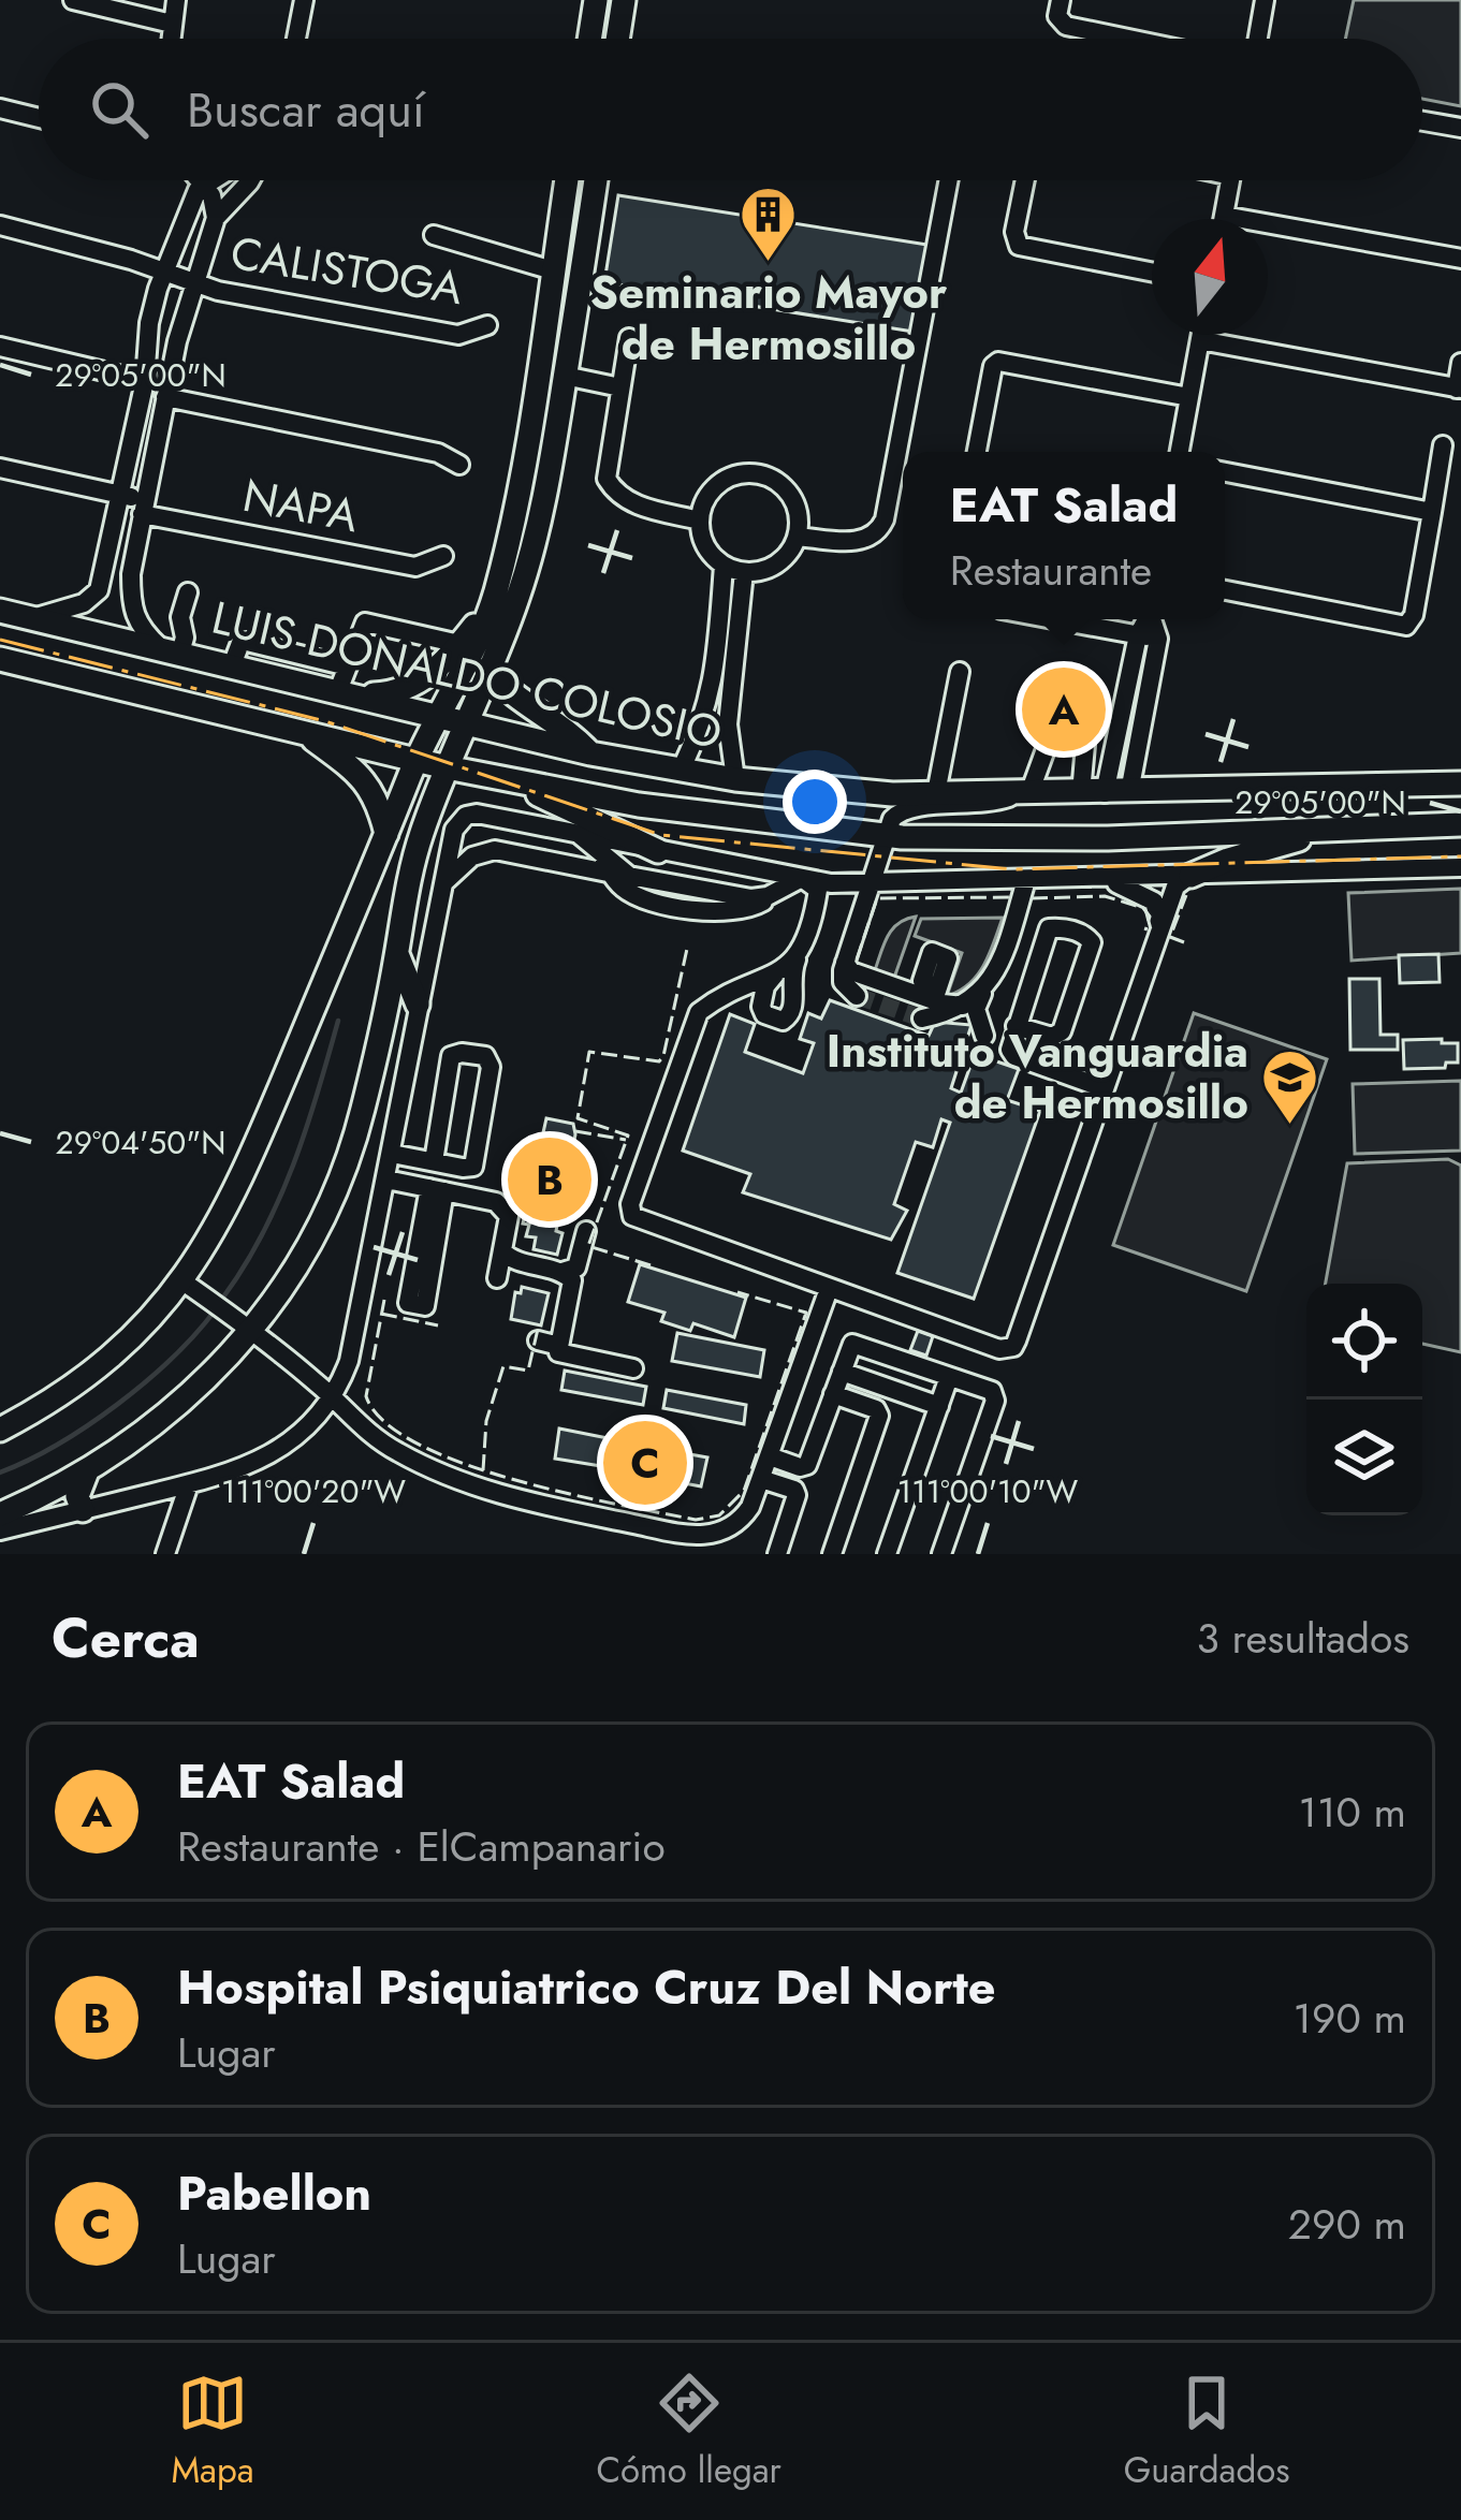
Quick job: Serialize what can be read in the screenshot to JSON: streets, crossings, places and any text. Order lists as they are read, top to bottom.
{
  "streets": {
    "main road": ["LUIS DONALDO COLOSIO"],
    "street": ["CALISTOGA", "NAPA"]
  },
  "places": {
    "building": ["Seminario Mayor de Hermosillo"],
    "school or university": ["Instituto Vanguardia de Hermosillo"]
  },
  "north": "top",
  "page": {
    "search": "Buscar aquí",
    "popup": ["EAT Salad", "Restaurante"],
    "pins": ["A", "B", "C"],
    "heading": ["Cerca", "3 resultados"],
    "list": [
      {
        "mark": "A",
        "name": "EAT Salad",
        "note": "Restaurante · ElCampanario",
        "value": "110 m"
      },
      {
        "mark": "B",
        "name": "Hospital Psiquiatrico Cruz Del Norte",
        "note": "Lugar",
        "value": "190 m"
      },
      {
        "mark": "C",
        "name": "Pabellon",
        "note": "Lugar",
        "value": "290 m"
      }
    ],
    "nav": ["Mapa", "Cómo llegar", "Guardados"]
  },
  "coordinates": [
    "29°05'00\"N",
    "29°04'50\"N",
    "111°00'20\"W",
    "111°00'10\"W"
  ]
}
